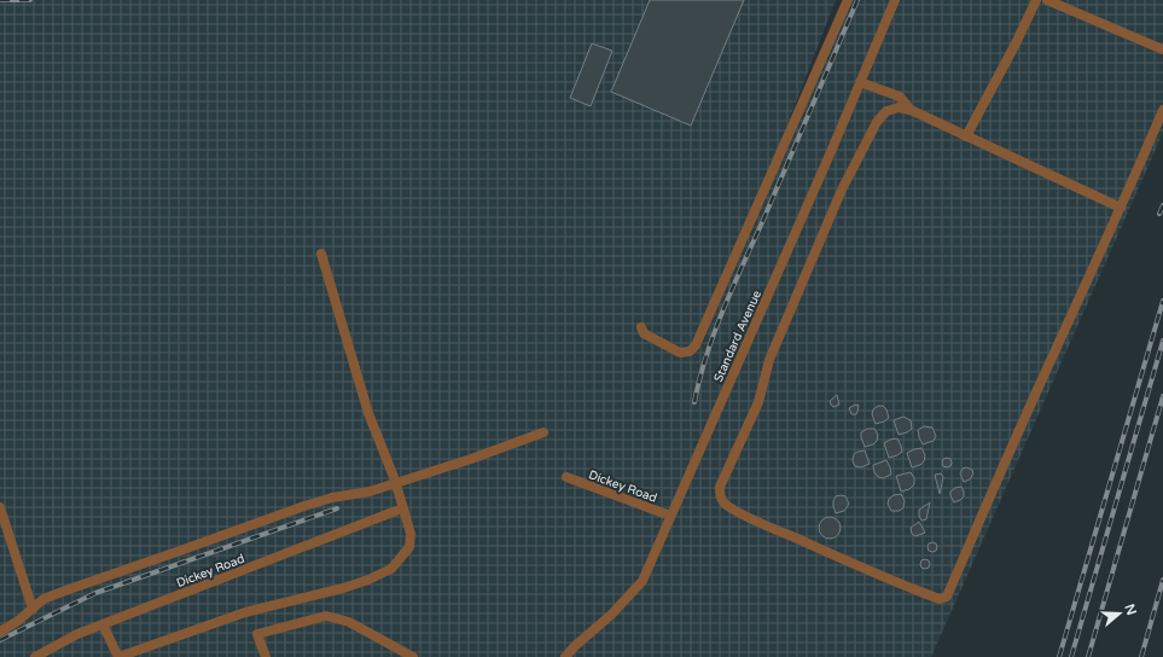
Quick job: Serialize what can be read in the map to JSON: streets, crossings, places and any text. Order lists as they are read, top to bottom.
{
  "streets": {
    "street": ["Standard Avenue", "Dickey Road"]
  },
  "crossings": [
    ["Standard Avenue", "Dickey Road"]
  ],
  "north": "right"
}
